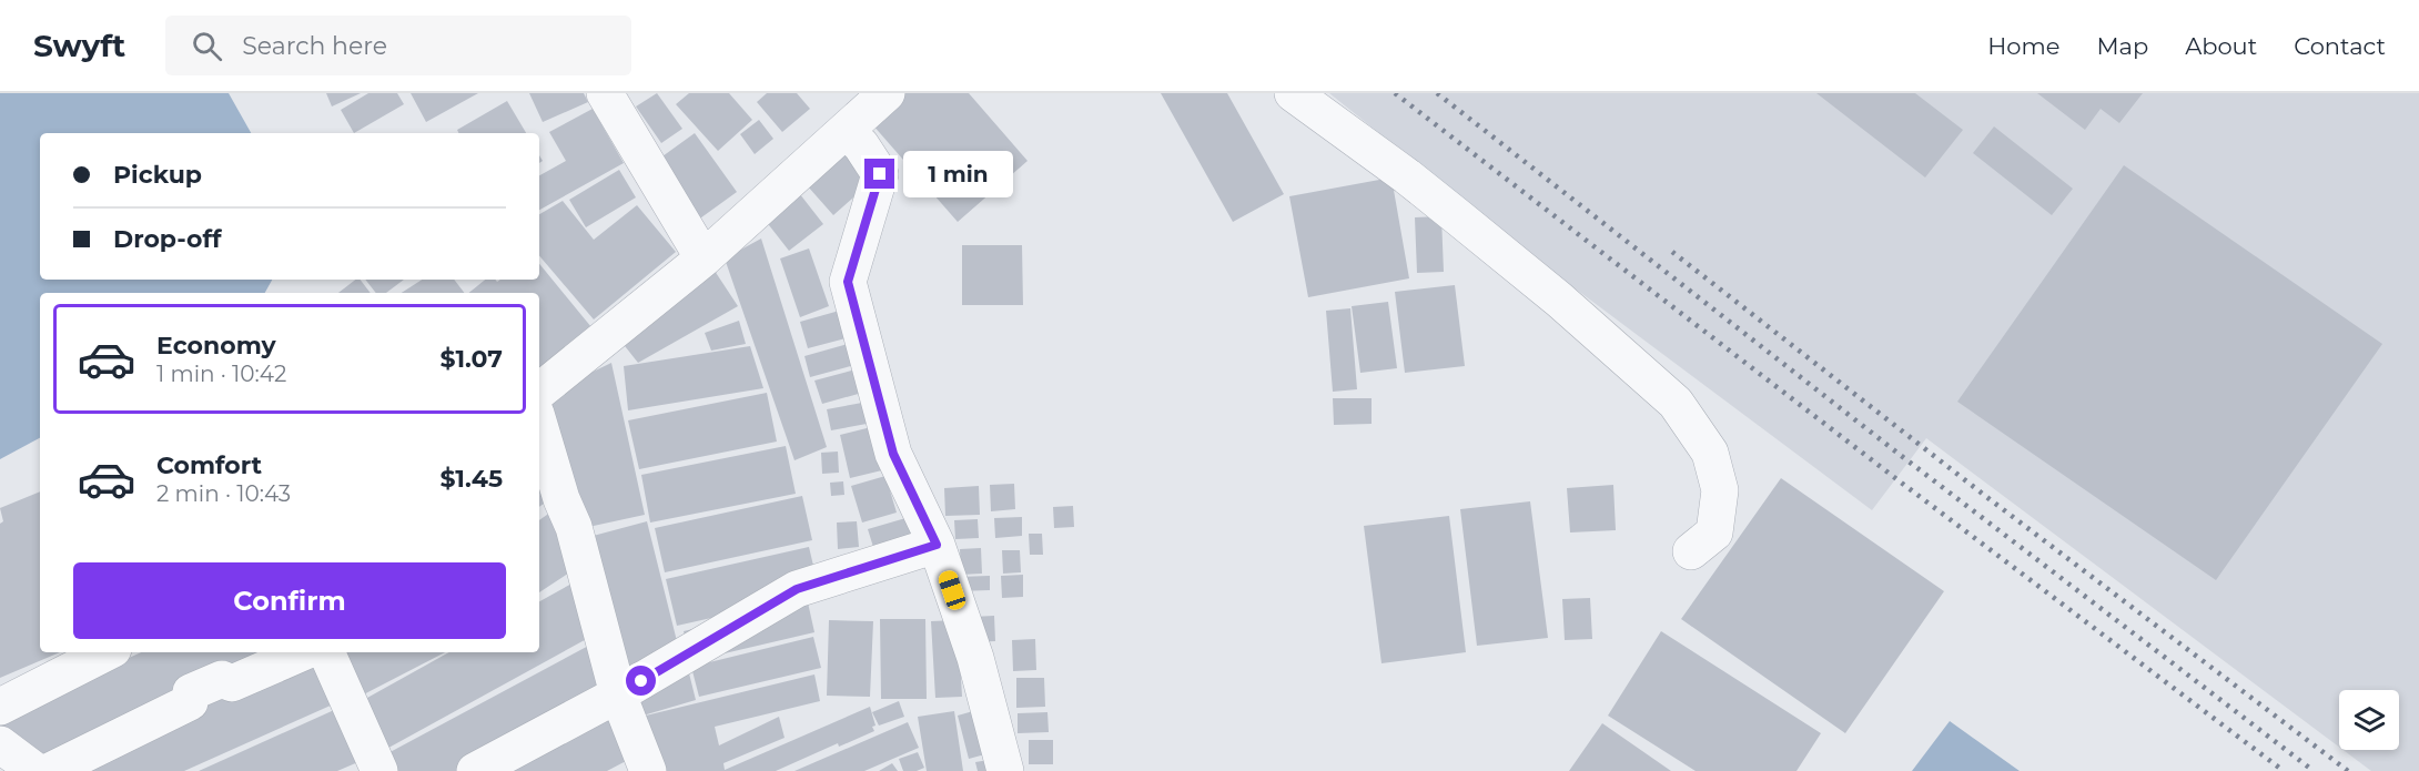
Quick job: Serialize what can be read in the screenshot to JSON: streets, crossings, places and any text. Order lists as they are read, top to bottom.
{
  "page": {
    "header": "Swyft",
    "search": "Search here",
    "nav": [
      "Home",
      "Map",
      "About",
      "Contact"
    ],
    "banner": ["Pickup", "Drop-off"],
    "bubble": "1 min",
    "list": [
      {
        "name": "Economy",
        "note": "1 min · 10:42",
        "value": "$1.07"
      },
      {
        "name": "Comfort",
        "note": "2 min · 10:43",
        "value": "$1.45"
      }
    ],
    "buttons": "Confirm"
  }
}
